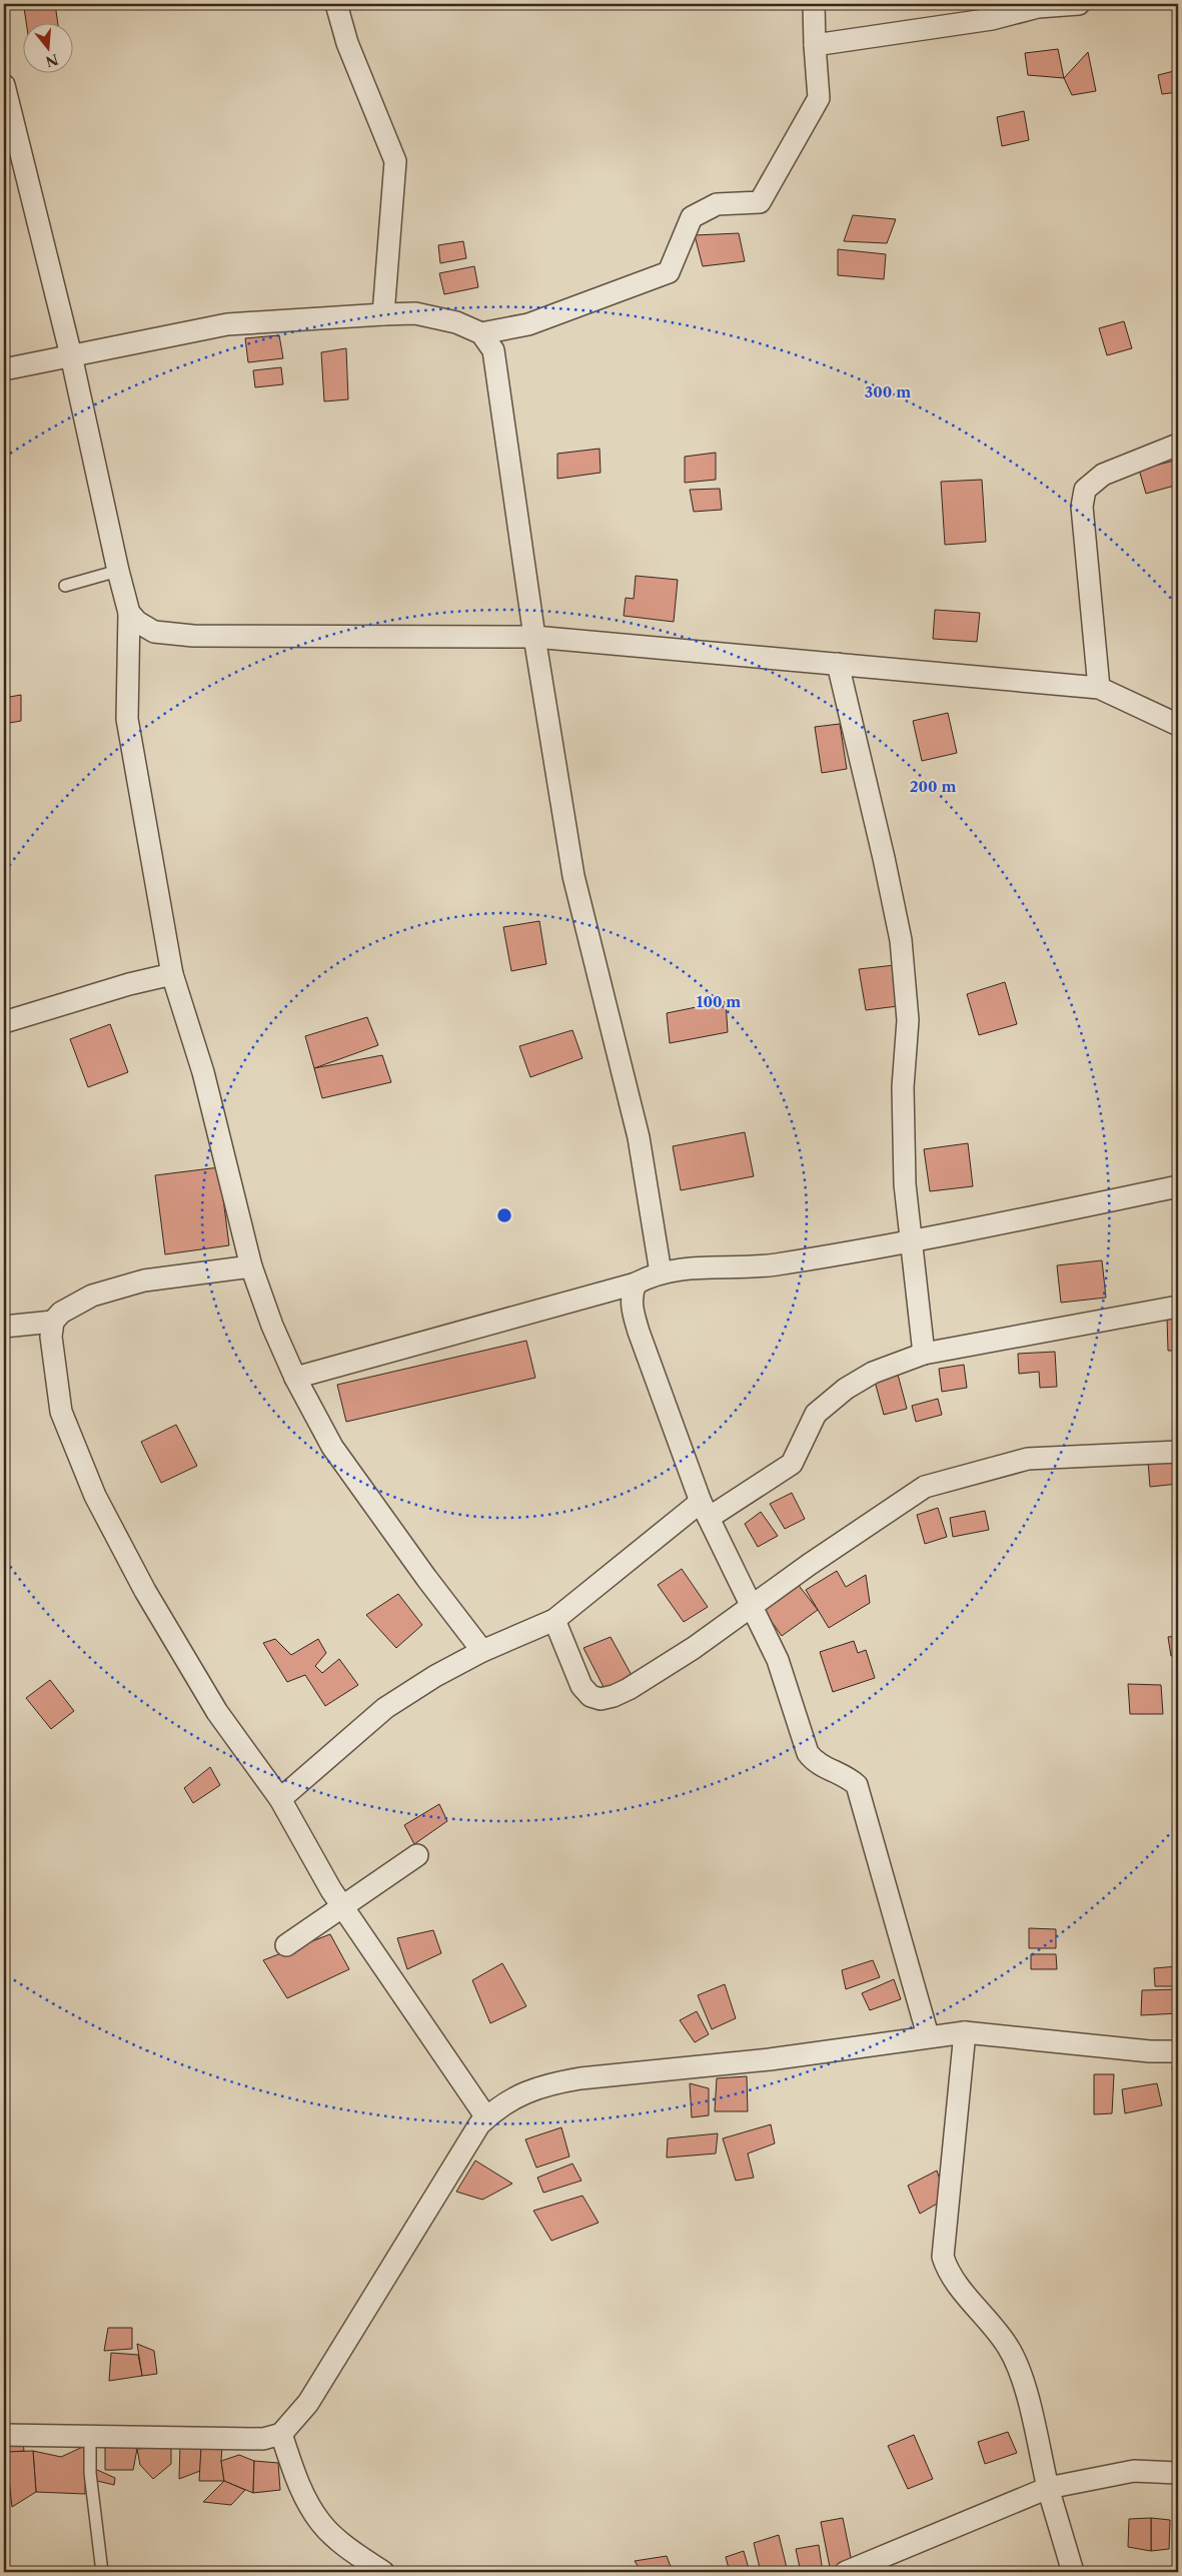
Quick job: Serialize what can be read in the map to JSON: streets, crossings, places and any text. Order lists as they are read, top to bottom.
{
  "north": "bottom",
  "rings": ["300 m", "200 m", "100 m"]
}
